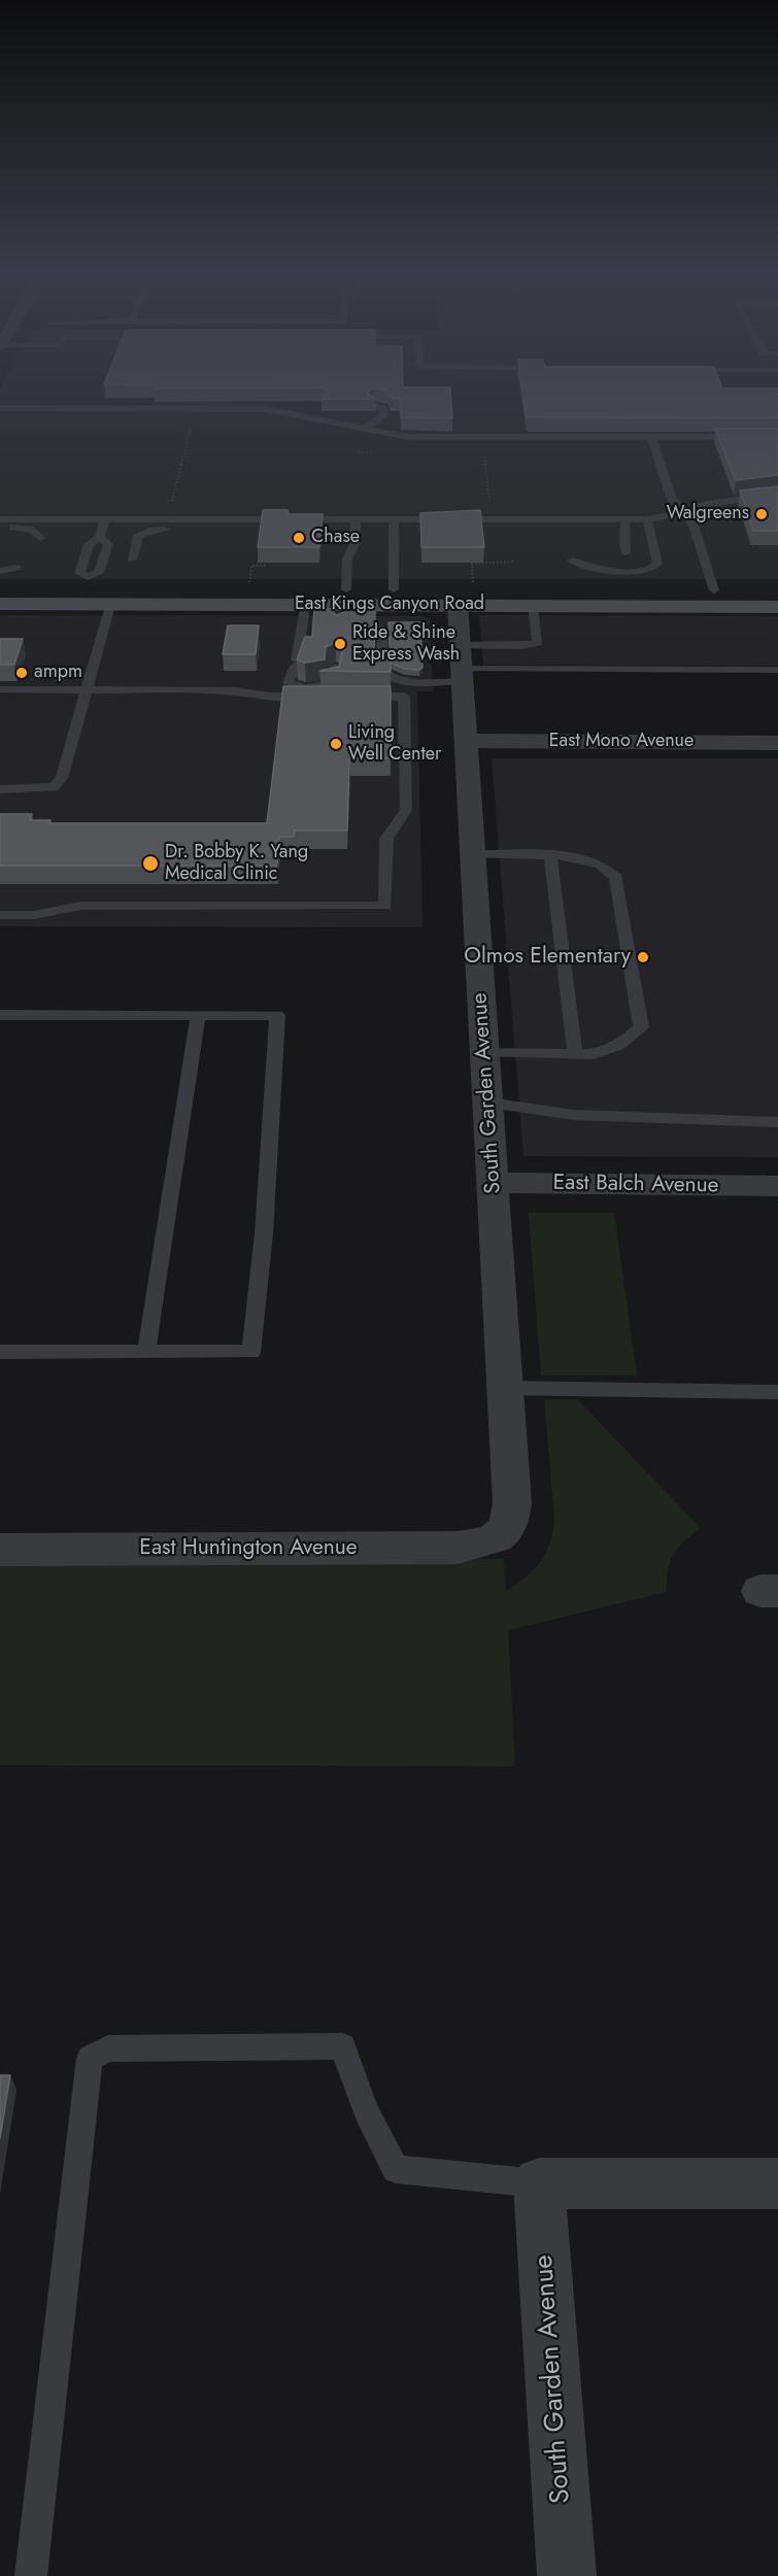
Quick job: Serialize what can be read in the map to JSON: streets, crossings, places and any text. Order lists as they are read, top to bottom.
{
  "streets": {
    "main road": ["East Kings Canyon Road"],
    "street": [
      "East Mono Avenue",
      "South Garden Avenue",
      "East Balch Avenue",
      "East Huntington Avenue"
    ]
  },
  "crossings": [
    ["East Kings Canyon Road", "South Garden Avenue"],
    ["East Mono Avenue", "South Garden Avenue"],
    ["South Garden Avenue", "East Balch Avenue"],
    ["South Garden Avenue", "East Huntington Avenue"]
  ],
  "places": [
    "Walgreens",
    "Chase",
    "Ride & Shine Express Wash",
    "ampm",
    "Living Well Center",
    "Dr. Bobby K. Yang Medical Clinic",
    "Olmos Elementary"
  ]
}
